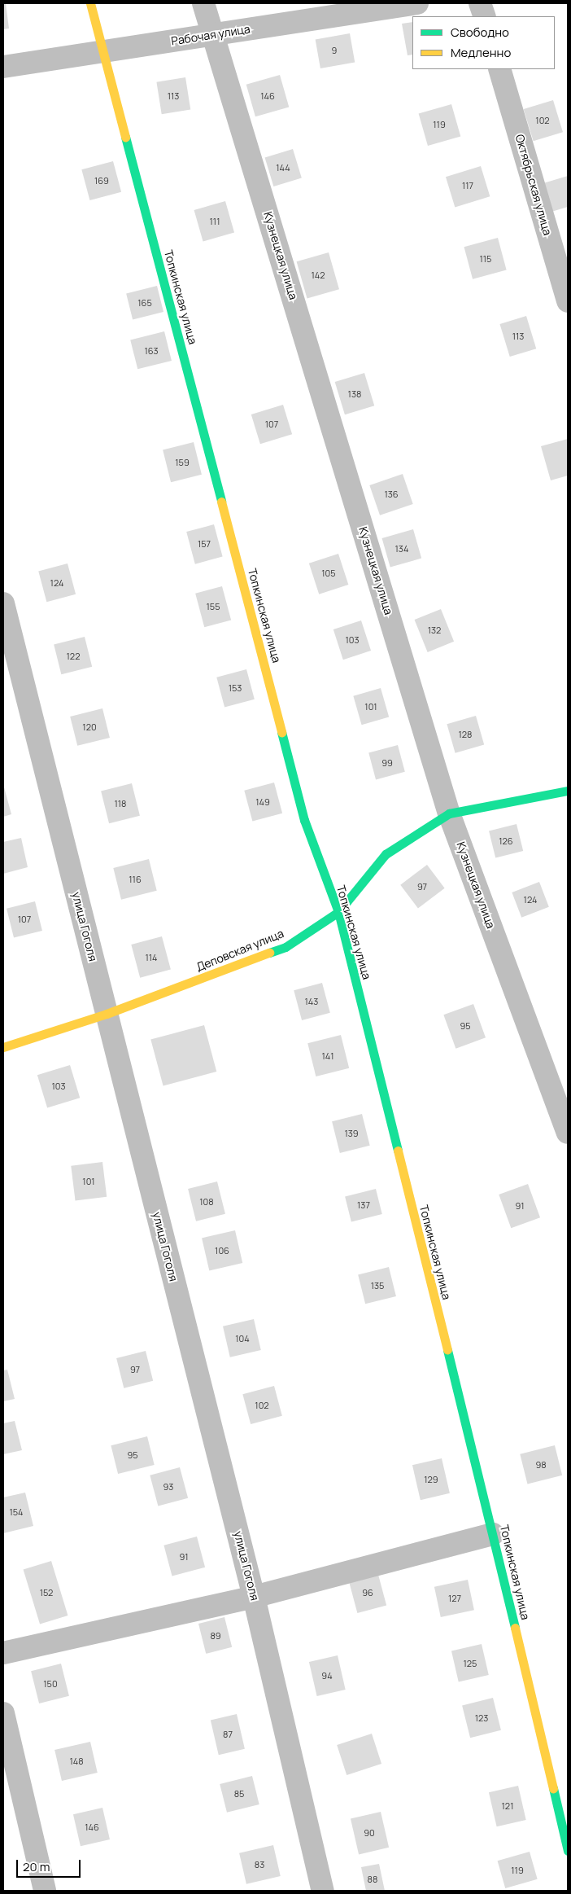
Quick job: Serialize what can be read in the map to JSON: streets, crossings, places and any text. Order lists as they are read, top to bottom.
{
  "streets": {
    "street": [
      "Рабочая улица",
      "Октябрьская улица",
      "Кузнецкая улица",
      "Топкинская улица",
      "улица Гоголя",
      "Деповская улица"
    ]
  },
  "crossings": [
    ["Рабочая улица", "Кузнецкая улица"],
    ["Рабочая улица", "Топкинская улица"],
    ["Кузнецкая улица", "Деповская улица"],
    ["Топкинская улица", "Деповская улица"],
    ["улица Гоголя", "Деповская улица"]
  ],
  "house_numbers": [
    "9",
    "113",
    "146",
    "102",
    "119",
    "144",
    "169",
    "117",
    "111",
    "115",
    "142",
    "165",
    "113",
    "163",
    "138",
    "107",
    "159",
    "136",
    "157",
    "134",
    "105",
    "124",
    "155",
    "132",
    "103",
    "122",
    "153",
    "101",
    "120",
    "128",
    "99",
    "149",
    "118",
    "126",
    "116",
    "97",
    "124",
    "107",
    "114",
    "143",
    "95",
    "141",
    "103",
    "139",
    "101",
    "108",
    "137",
    "91",
    "106",
    "135",
    "104",
    "97",
    "102",
    "95",
    "98",
    "129",
    "93",
    "154",
    "91",
    "152",
    "96",
    "127",
    "89",
    "125",
    "94",
    "150",
    "123",
    "87",
    "148",
    "85",
    "121",
    "146",
    "90",
    "83",
    "119",
    "88"
  ],
  "legend": ["Свободно", "Медленно"],
  "scale_bar": "20 m"
}
